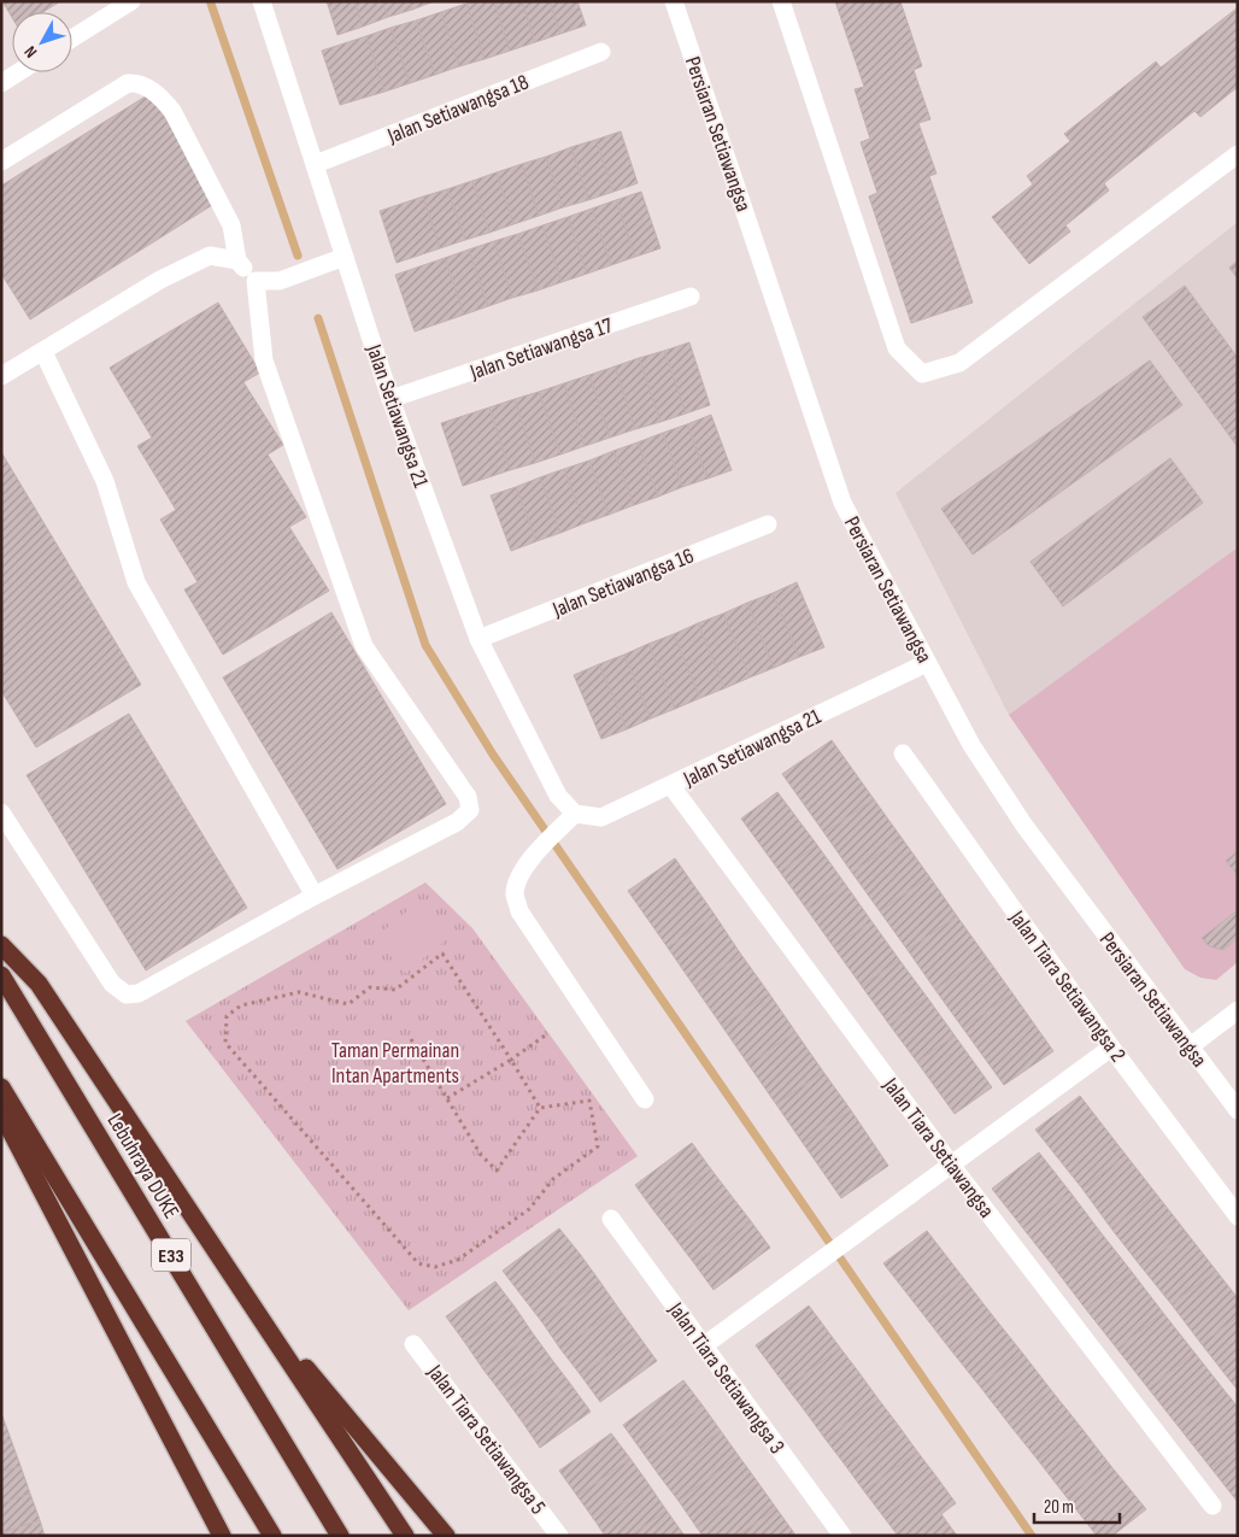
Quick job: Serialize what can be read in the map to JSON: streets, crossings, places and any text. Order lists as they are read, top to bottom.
{
  "streets": {
    "highway": ["Lebuhraya DUKE", "E33"],
    "street": [
      "Jalan Setiawangsa 18",
      "Persiaran Setiawangsa",
      "Jalan Setiawangsa 17",
      "Jalan Setiawangsa 21",
      "Jalan Setiawangsa 16",
      "Jalan Tiara Setiawangsa 2",
      "Jalan Tiara Setiawangsa",
      "Jalan Tiara Setiawangsa 3",
      "Jalan Tiara Setiawangsa 5"
    ]
  },
  "crossings": [
    ["Jalan Setiawangsa 18", "Jalan Setiawangsa 21"],
    ["Persiaran Setiawangsa", "Jalan Setiawangsa 21"],
    ["Jalan Setiawangsa 17", "Jalan Setiawangsa 21"],
    ["Jalan Setiawangsa 21", "Jalan Setiawangsa 16"],
    ["Jalan Setiawangsa 21", "Jalan Tiara Setiawangsa"]
  ],
  "parks": ["Taman Permainan Intan Apartments"],
  "scale_bar": "20 m",
  "north": "bottom left"
}
